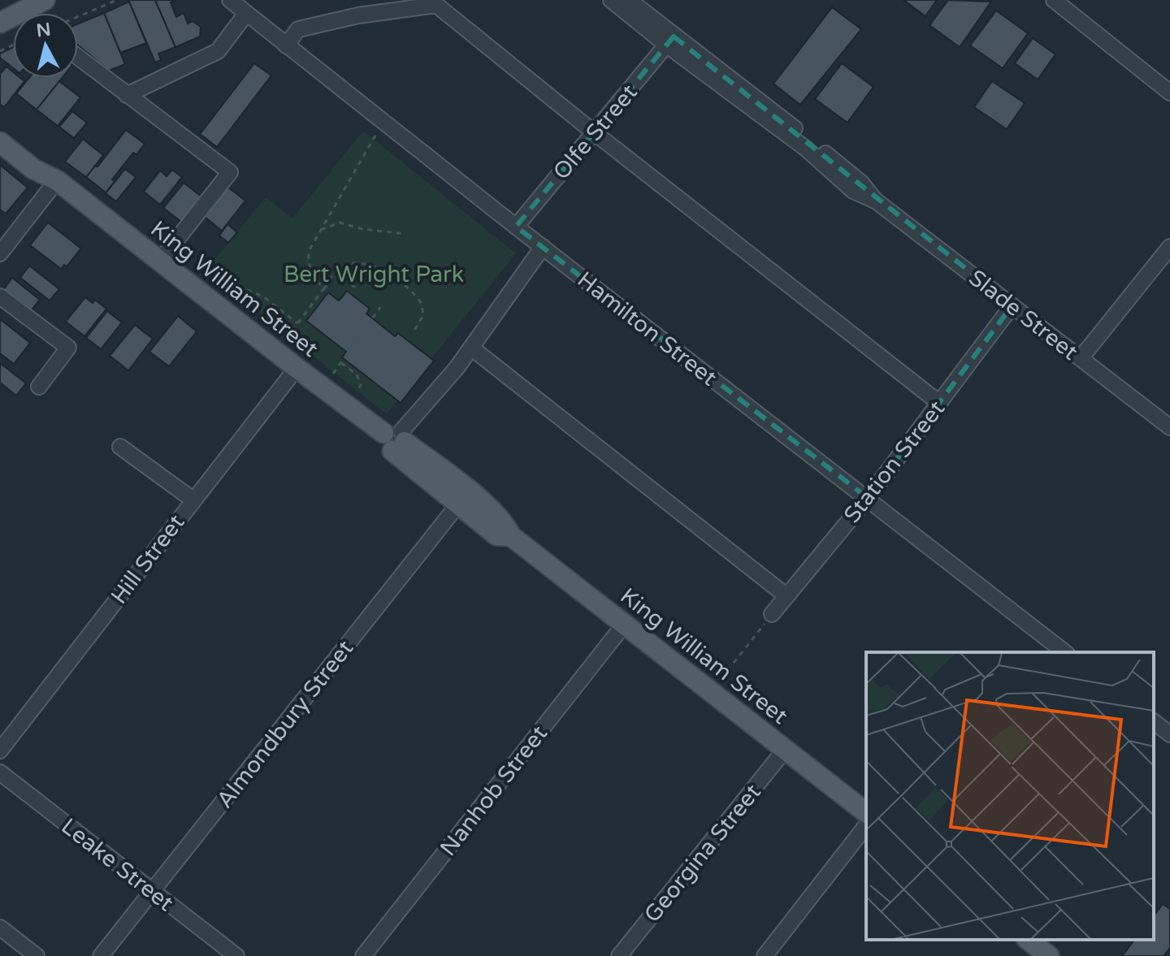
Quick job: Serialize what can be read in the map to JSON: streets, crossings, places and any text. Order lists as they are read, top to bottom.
{
  "streets": {
    "main road": ["King William Street"],
    "street": [
      "Olfe Street",
      "Slade Street",
      "Hamilton Street",
      "Station Street",
      "Hill Street",
      "Almondbury Street",
      "Nanhob Street",
      "Georgina Street",
      "Leake Street"
    ]
  },
  "crossings": [
    ["Olfe Street", "Slade Street"],
    ["Olfe Street", "Hamilton Street"],
    ["King William Street", "Hill Street"],
    ["King William Street", "Almondbury Street"],
    ["King William Street", "Nanhob Street"],
    ["King William Street", "Georgina Street"],
    ["Slade Street", "Station Street"],
    ["Hamilton Street", "Station Street"],
    ["Almondbury Street", "Leake Street"]
  ],
  "parks": ["Bert Wright Park"],
  "north": "top"
}
